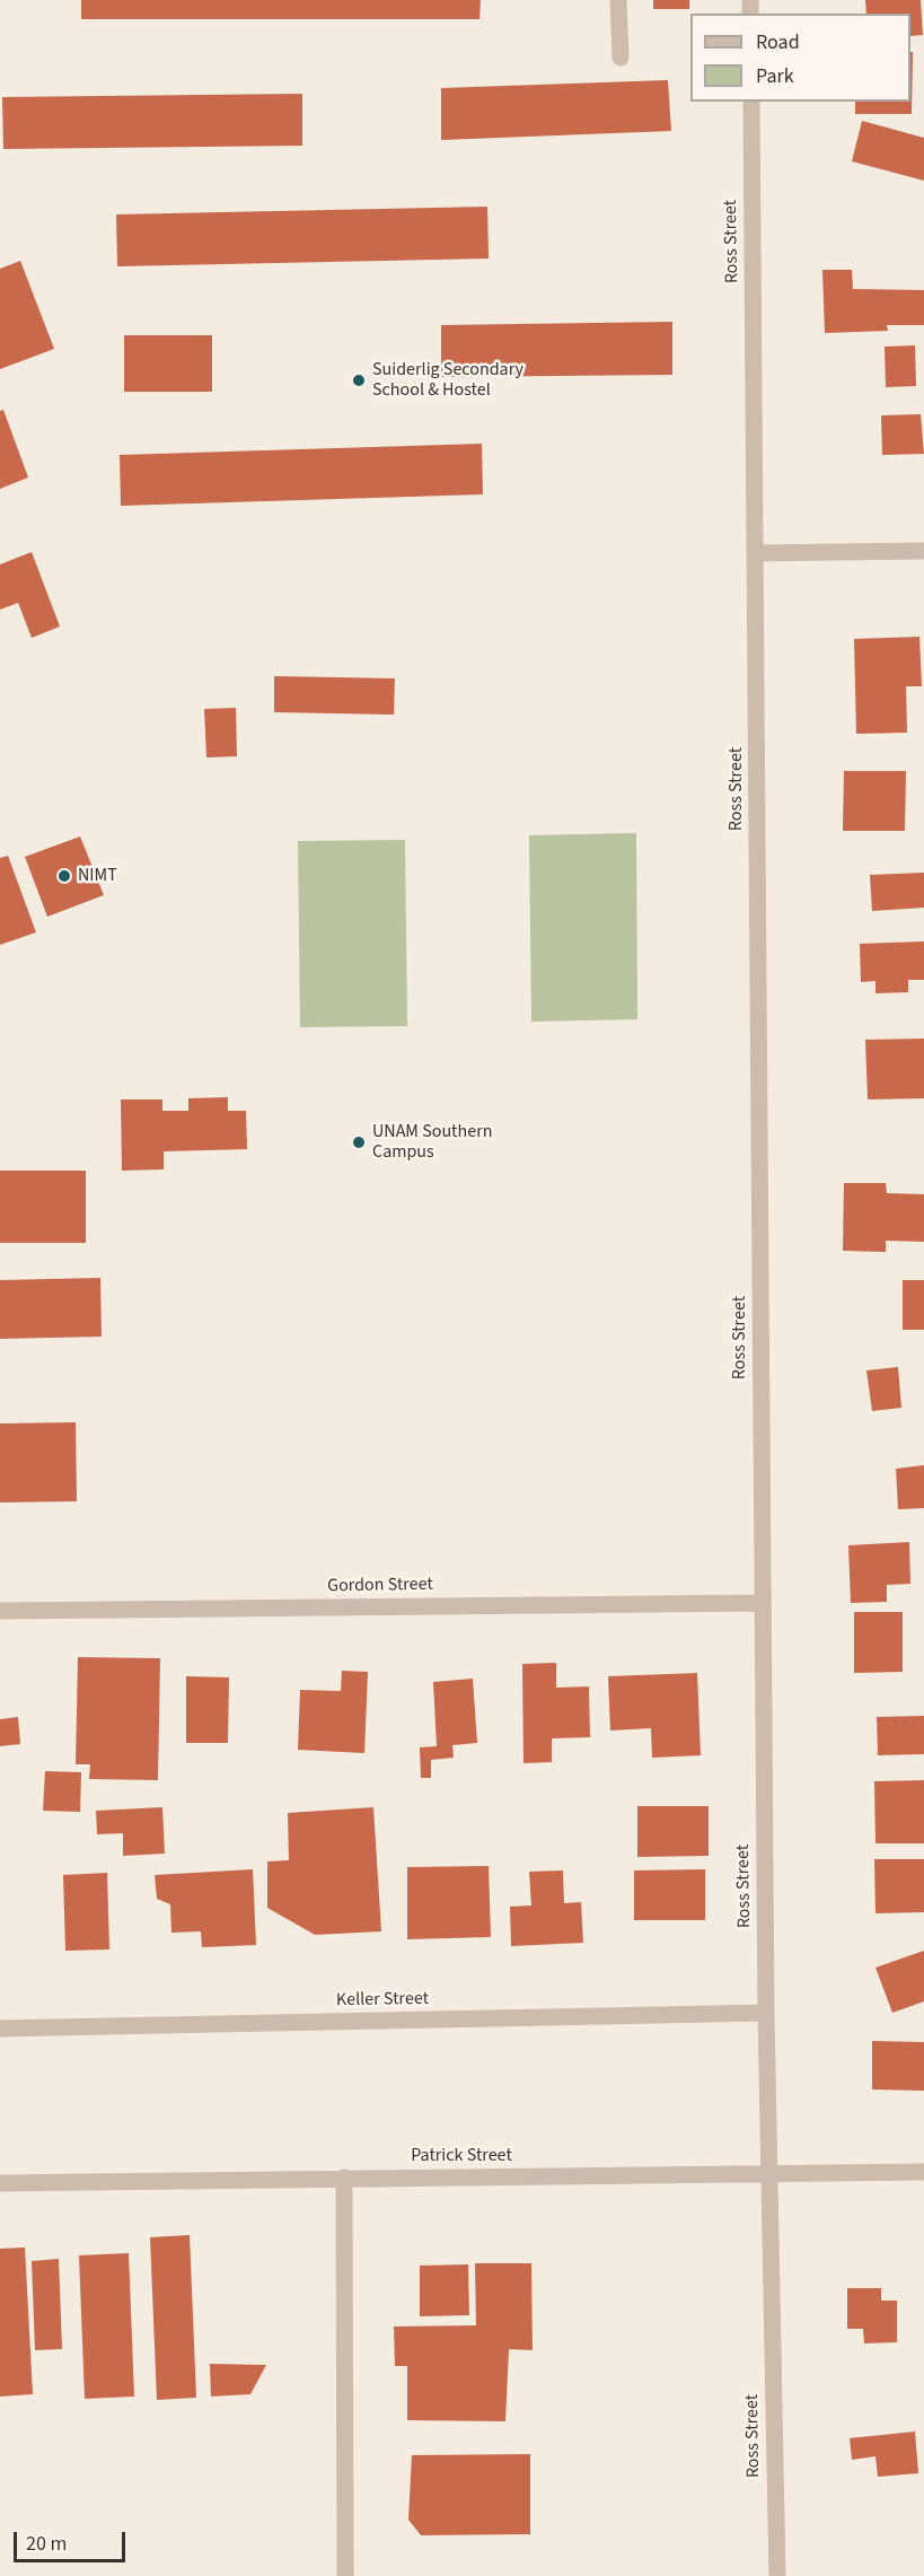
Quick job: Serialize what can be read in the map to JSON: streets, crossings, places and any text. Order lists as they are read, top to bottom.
{
  "streets": {
    "street": [
      "Ross Street",
      "Gordon Street",
      "Keller Street",
      "Patrick Street"
    ]
  },
  "crossings": [
    ["Ross Street", "Gordon Street"],
    ["Ross Street", "Keller Street"],
    ["Ross Street", "Patrick Street"]
  ],
  "places": ["Suiderlig Secondary School & Hostel", "NIMT", "UNAM Southern Campus"],
  "legend": ["Road", "Park"],
  "scale_bar": "20 m"
}
